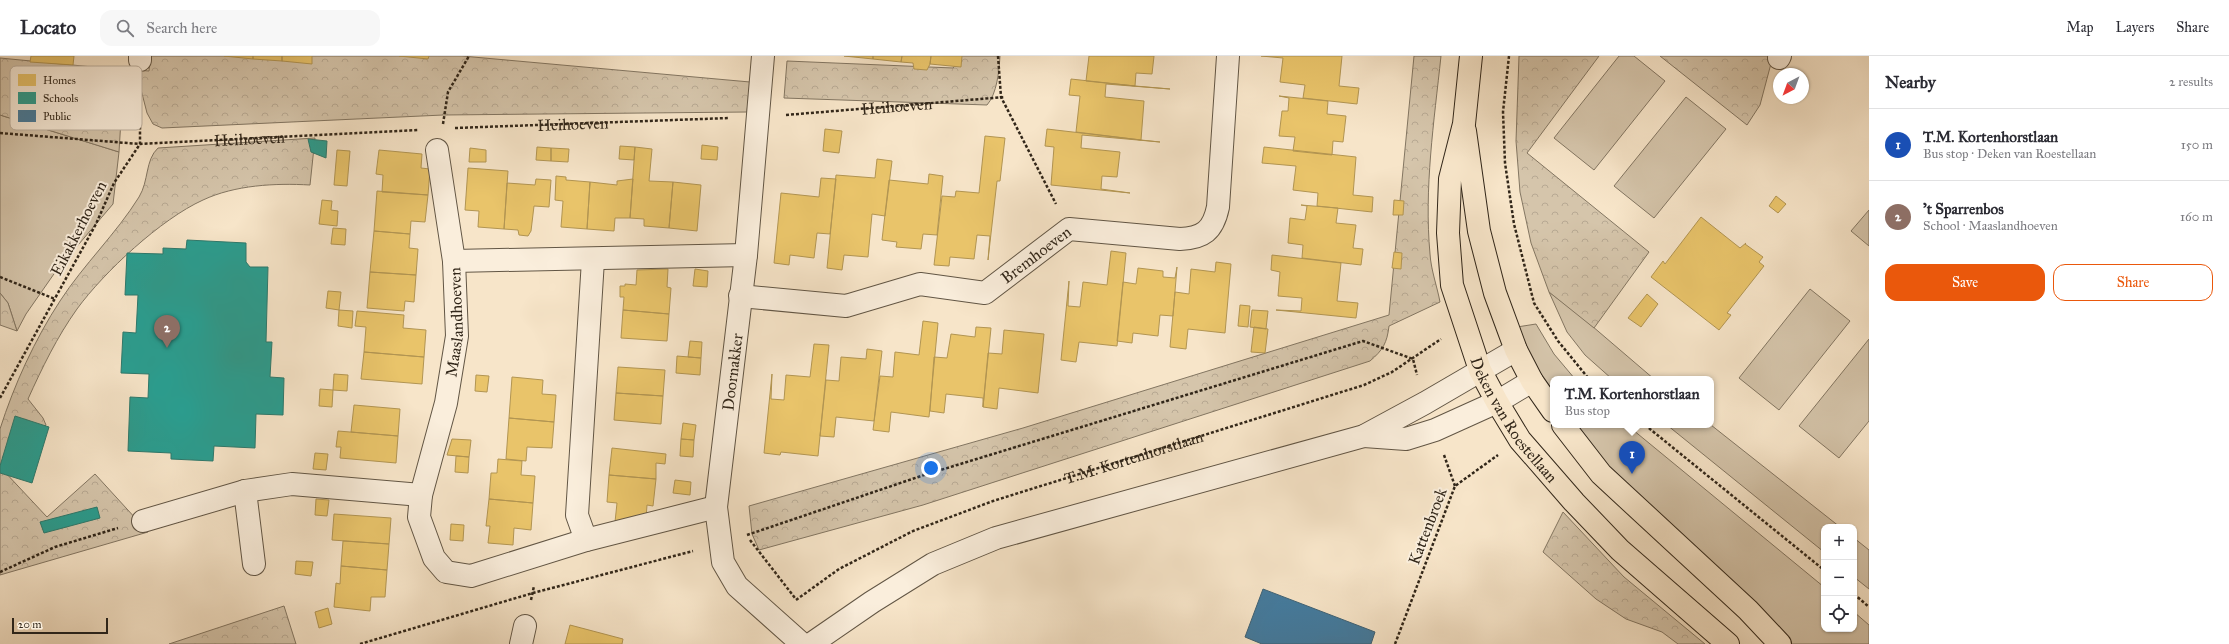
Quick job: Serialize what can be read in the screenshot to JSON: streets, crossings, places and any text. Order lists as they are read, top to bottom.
{
  "streets": {
    "main road": ["Deken van Roestellaan"],
    "street": ["Bremhoeven", "Maaslandhoeven", "Doornakker"],
    "path": [
      "Heihoeven",
      "Eikakkerhoeven",
      "T.M. Kortenhorstlaan",
      "Kattenbroek"
    ]
  },
  "crossings": [
    ["Heihoeven", "Eikakkerhoeven"],
    ["Heihoeven", "Doornakker"],
    ["Bremhoeven", "Doornakker"],
    ["Maaslandhoeven", "Doornakker"],
    ["Doornakker", "T.M. Kortenhorstlaan"],
    ["Deken van Roestellaan", "T.M. Kortenhorstlaan"],
    ["Deken van Roestellaan", "Kattenbroek"]
  ],
  "legend": ["Homes", "Schools", "Public"],
  "scale_bar": "20 m",
  "north": "bottom left",
  "page": {
    "header": "Locato",
    "search": "Search here",
    "nav": ["Map", "Layers", "Share"],
    "heading": ["Nearby", "2 results"],
    "list": [
      {
        "mark": "1",
        "name": "T.M. Kortenhorstlaan",
        "note": "Bus stop · Deken van Roestellaan",
        "value": "150 m"
      },
      {
        "mark": "2",
        "name": "'t Sparrenbos",
        "note": "School · Maaslandhoeven",
        "value": "160 m"
      }
    ],
    "buttons": ["Save", "Share"],
    "pins": ["2", "1"],
    "popup": ["T.M. Kortenhorstlaan", "Bus stop"],
    "map_buttons": ["+", "−"],
    "scale": "20 m"
  }
}
